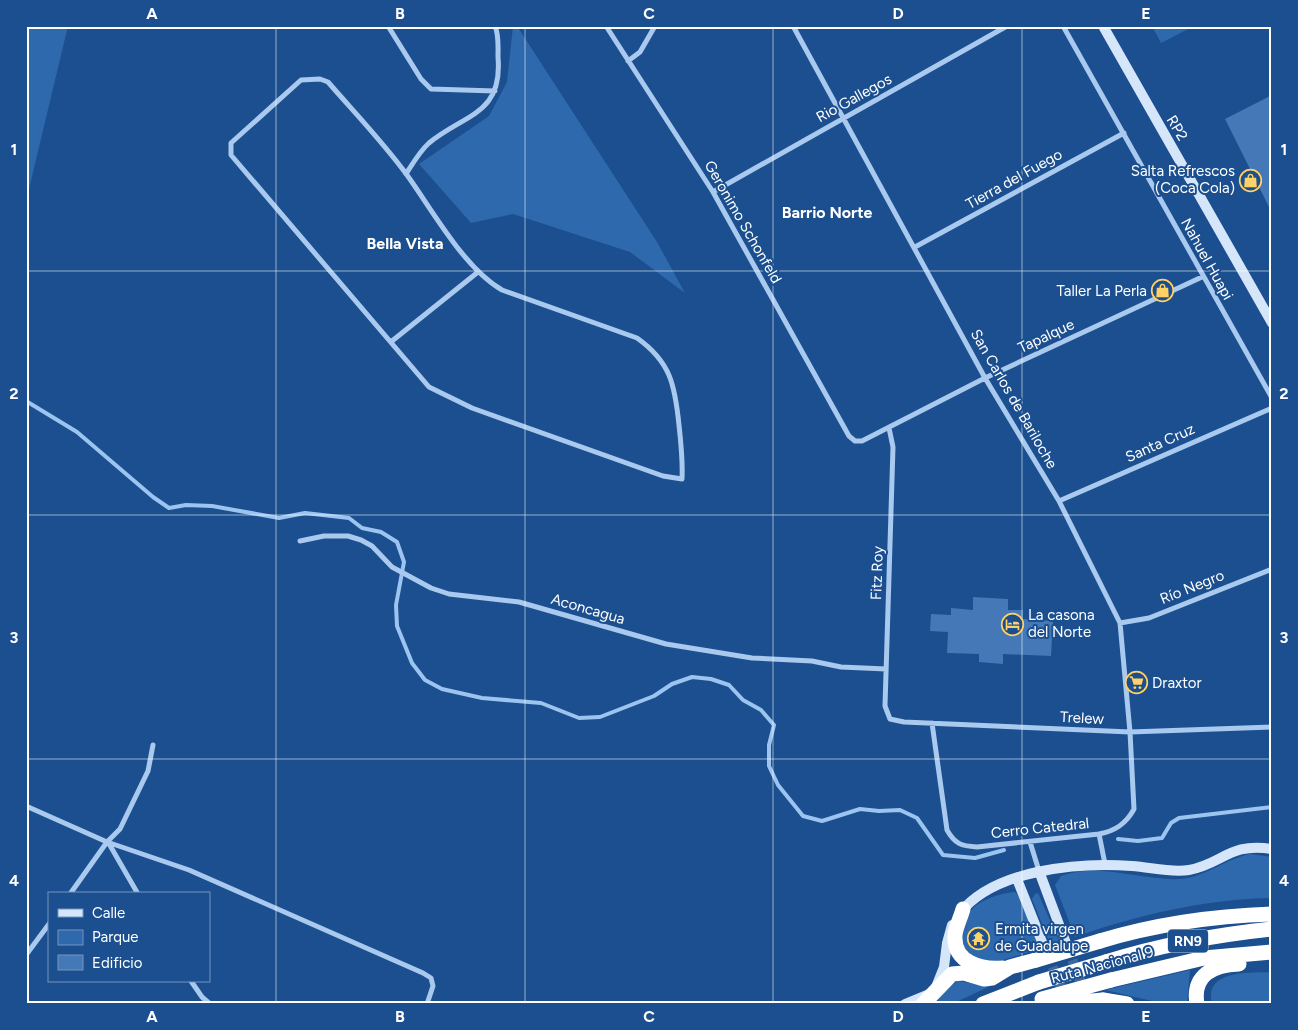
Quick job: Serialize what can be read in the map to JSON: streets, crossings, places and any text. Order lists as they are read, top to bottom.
{
  "streets": {
    "highway": ["RN9", "Ruta Nacional 9"],
    "street": [
      "Rio Gallegos",
      "RP2",
      "Tierra del Fuego",
      "Geronimo Schonfeld",
      "Nahuel Huapi",
      "Tapalque",
      "San Carlos de Bariloche",
      "Santa Cruz",
      "Fitz Roy",
      "Río Negro",
      "Aconcagua",
      "Trelew",
      "Cerro Catedral"
    ]
  },
  "crossings": [
    ["Rio Gallegos", "Geronimo Schonfeld"],
    ["Rio Gallegos", "San Carlos de Bariloche"],
    ["Tierra del Fuego", "Nahuel Huapi"],
    ["Tierra del Fuego", "San Carlos de Bariloche"],
    ["Geronimo Schonfeld", "Tapalque"],
    ["Nahuel Huapi", "Tapalque"],
    ["Tapalque", "San Carlos de Bariloche"],
    ["Tapalque", "Fitz Roy"],
    ["San Carlos de Bariloche", "Santa Cruz"],
    ["San Carlos de Bariloche", "Río Negro"],
    ["San Carlos de Bariloche", "Trelew"],
    ["San Carlos de Bariloche", "Cerro Catedral"],
    ["Fitz Roy", "Aconcagua"],
    ["Fitz Roy", "Trelew"],
    ["Trelew", "Cerro Catedral"]
  ],
  "districts": ["Barrio Norte", "Bella Vista"],
  "places": {
    "shop": ["Salta Refrescos (Coca Cola)", "Taller La Perla"],
    "hotel": ["La casona del Norte"],
    "supermarket": ["Draxtor"],
    "temple": ["Ermita virgen de Guadalupe"]
  },
  "legend": ["Calle", "Parque", "Edificio"],
  "grid": {
    "columns": [
      "A",
      "B",
      "C",
      "D",
      "E"
    ],
    "rows": [
      "1",
      "2",
      "3",
      "4"
    ]
  }
}
